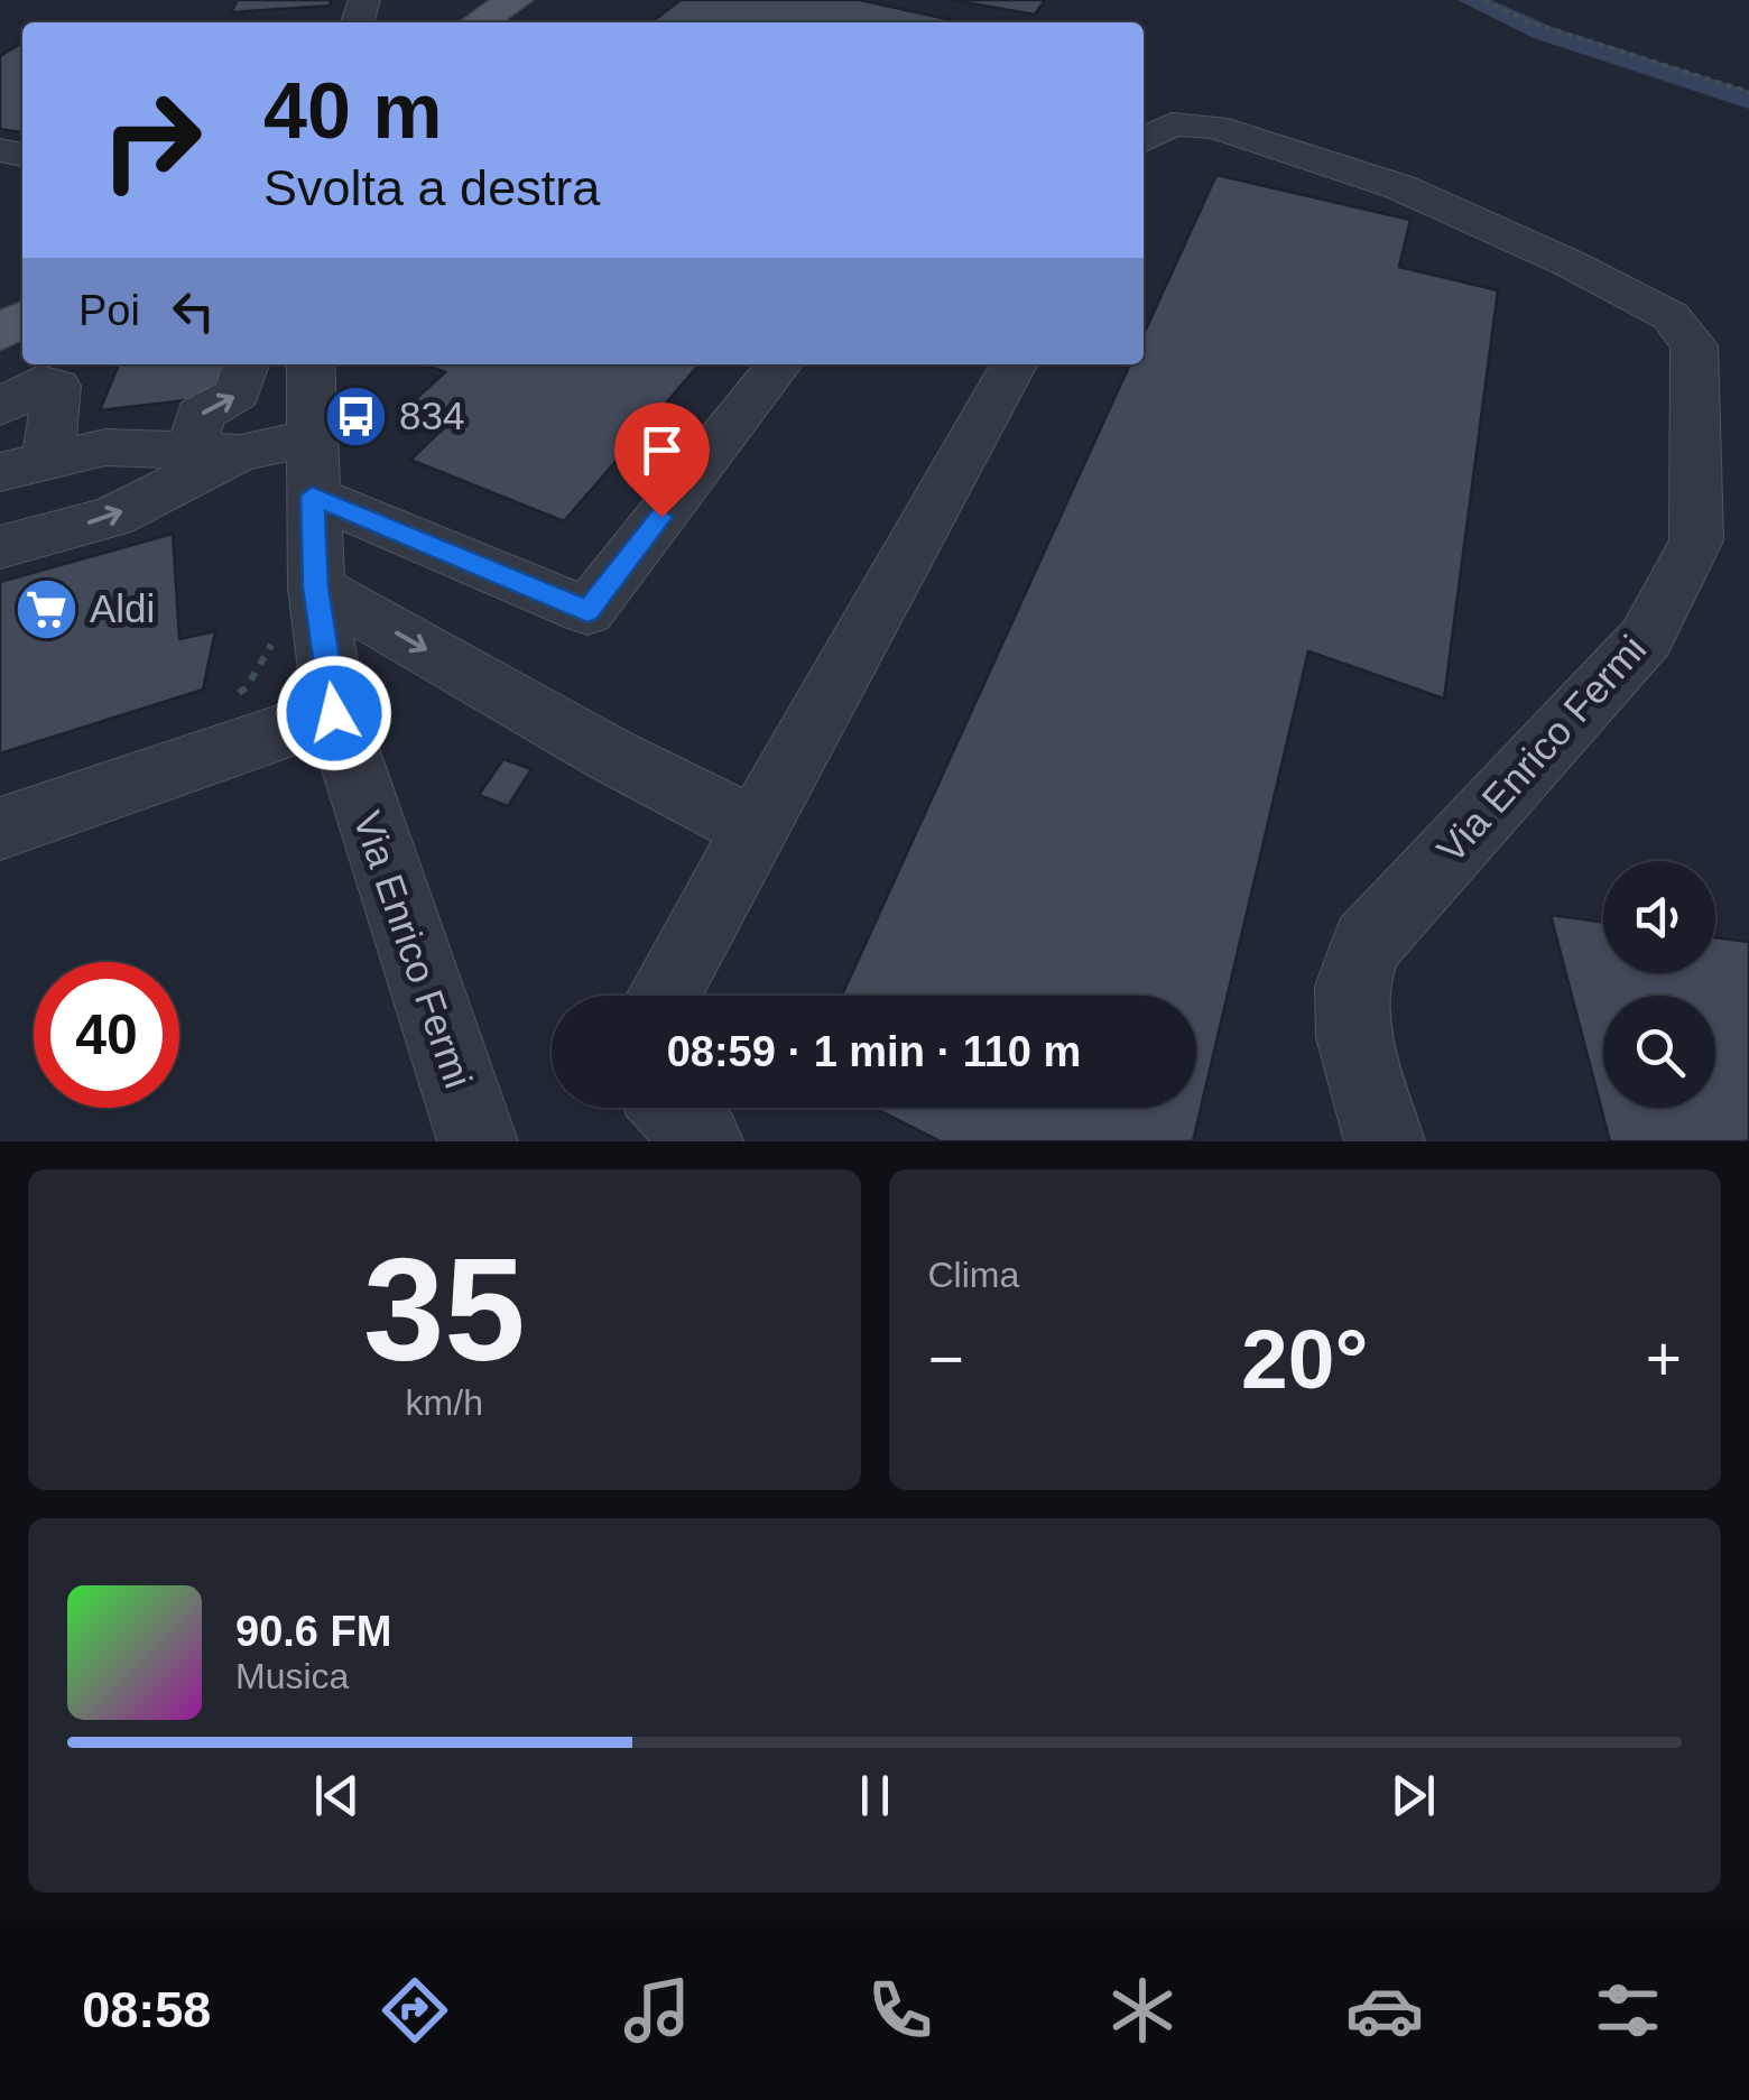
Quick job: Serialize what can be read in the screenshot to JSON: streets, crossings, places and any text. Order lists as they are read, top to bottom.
{
  "streets": {
    "street": ["Via Enrico Fermi"]
  },
  "places": {
    "bus stop": ["834"],
    "supermarket": ["Aldi"]
  },
  "page": {
    "turn": ["40 m", "Svolta a destra"],
    "then": "Poi",
    "limit": "40",
    "trip": "08:59 · 1 min · 110 m",
    "tile": [
      ["35", "km/h"],
      "Clima"
    ],
    "heat": ["−", "20°", "+"],
    "song": ["90.6 FM", "Musica"],
    "tabs": "08:58"
  }
}
